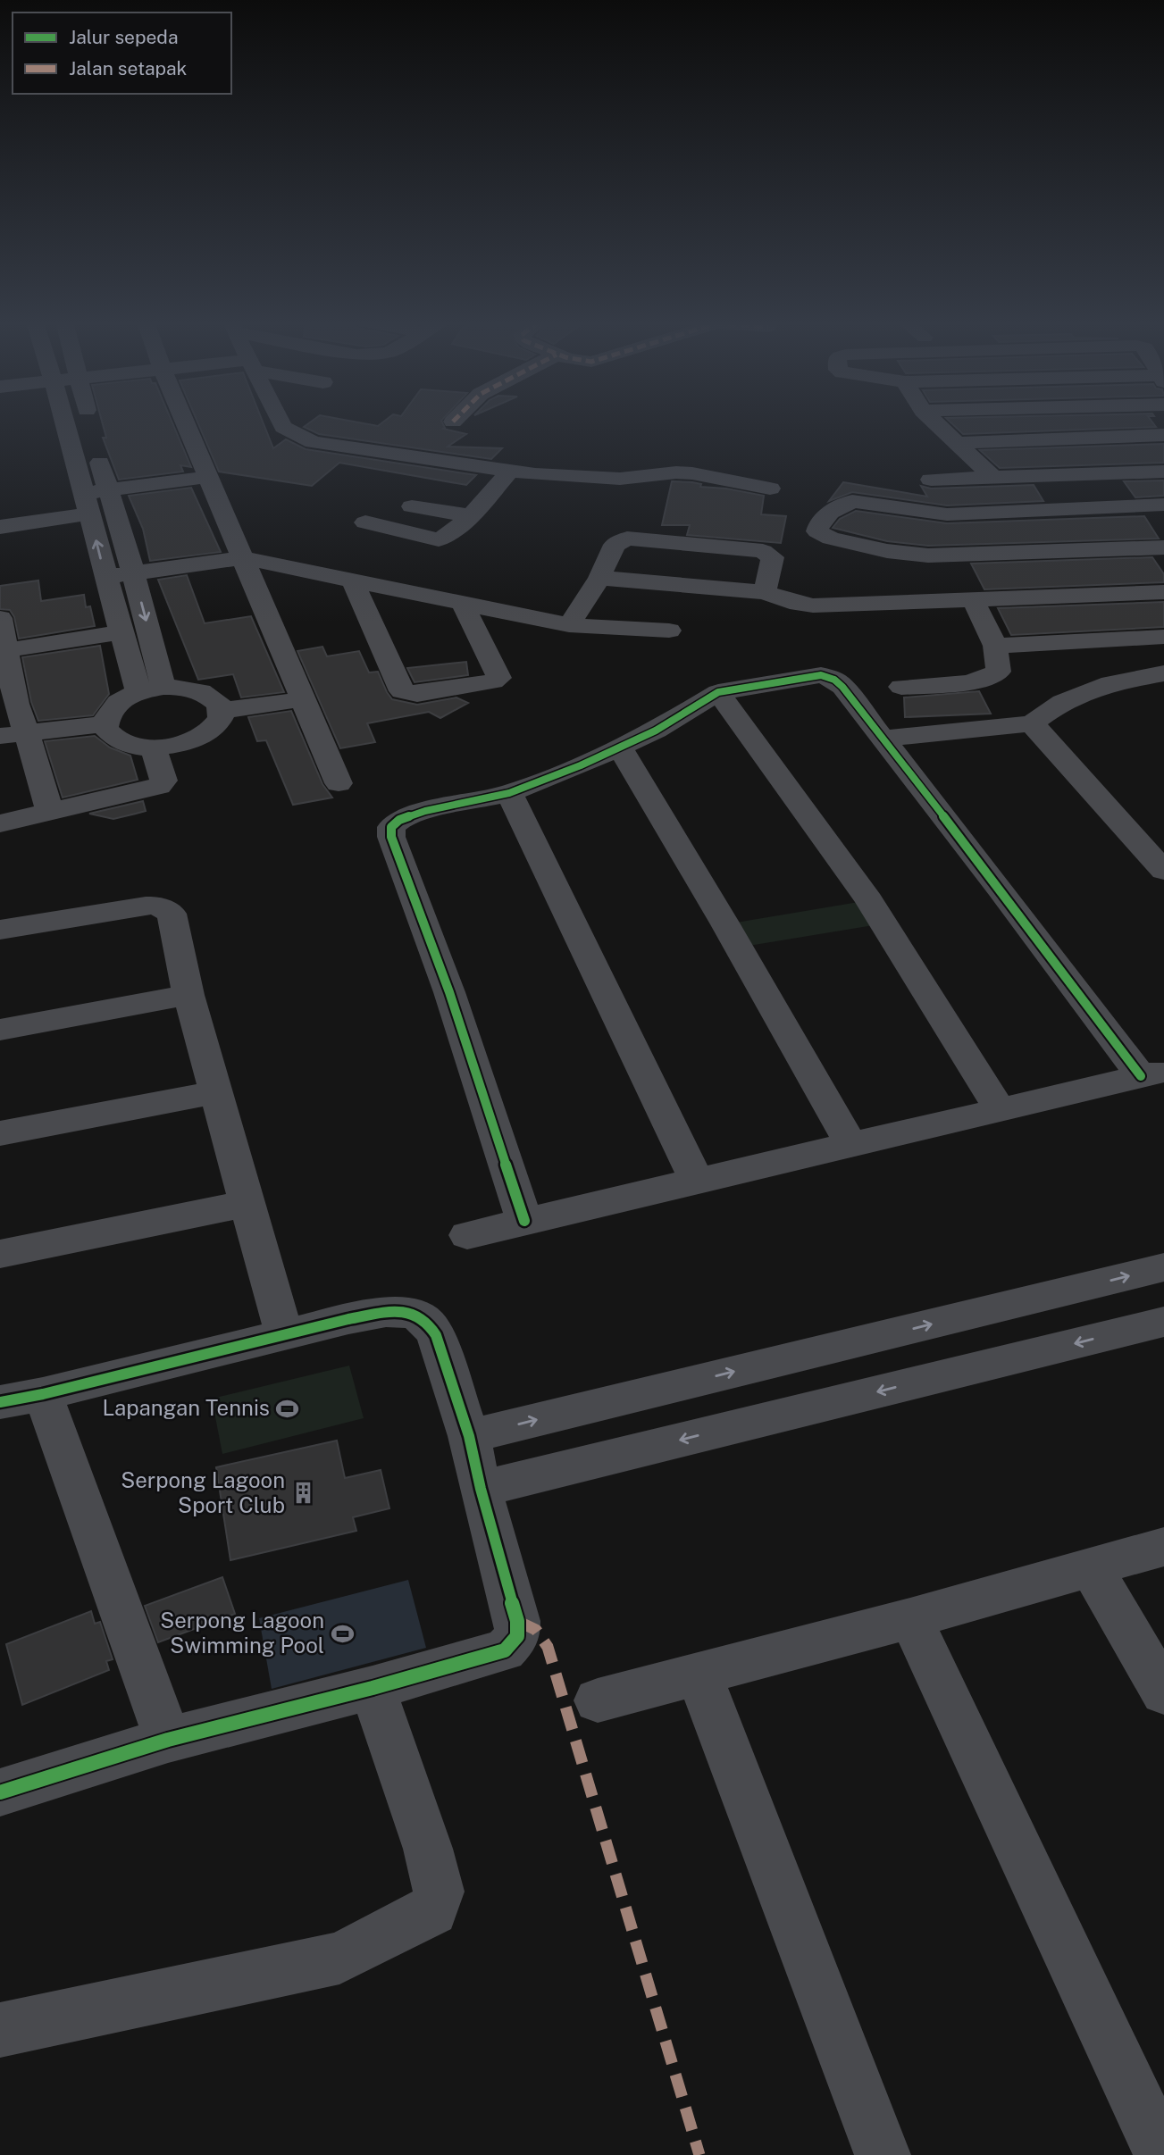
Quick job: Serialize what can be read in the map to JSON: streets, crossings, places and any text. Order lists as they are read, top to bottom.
{
  "places": {
    "sports": ["Lapangan Tennis", "Serpong Lagoon Swimming Pool"],
    "building": ["Serpong Lagoon Sport Club"]
  },
  "legend": ["Jalur sepeda", "Jalan setapak"]
}
